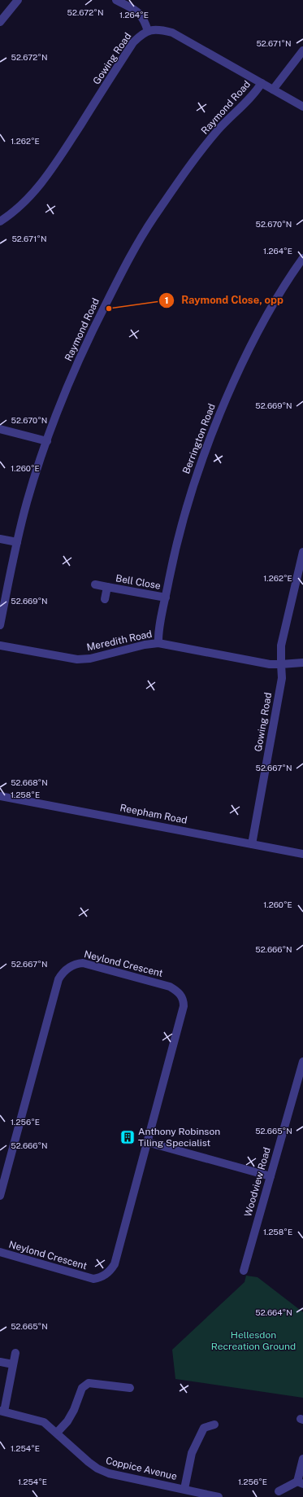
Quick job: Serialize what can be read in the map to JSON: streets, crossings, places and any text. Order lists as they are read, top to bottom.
{
  "streets": {
    "street": [
      "Gowing Road",
      "Raymond Road",
      "Berrington Road",
      "Bell Close",
      "Meredith Road",
      "Reepham Road",
      "Neylond Crescent",
      "Woodview Road",
      "Coppice Avenue"
    ]
  },
  "crossings": [
    ["Gowing Road", "Meredith Road"],
    ["Gowing Road", "Reepham Road"],
    ["Berrington Road", "Bell Close"],
    ["Berrington Road", "Meredith Road"]
  ],
  "parks": ["Hellesdon Recreation Ground"],
  "places": {
    "other": ["Raymond Close, opp"],
    "building": ["Anthony Robinson Tiling Specialist"]
  },
  "coordinates": [
    "52.672°N",
    "1.264°E",
    "52.671°N",
    "1.262°E",
    "52.670°N",
    "52.669°N",
    "1.260°E",
    "52.667°N",
    "52.668°N",
    "1.258°E",
    "52.666°N",
    "1.256°E",
    "52.665°N",
    "52.664°N",
    "1.254°E"
  ]
}
